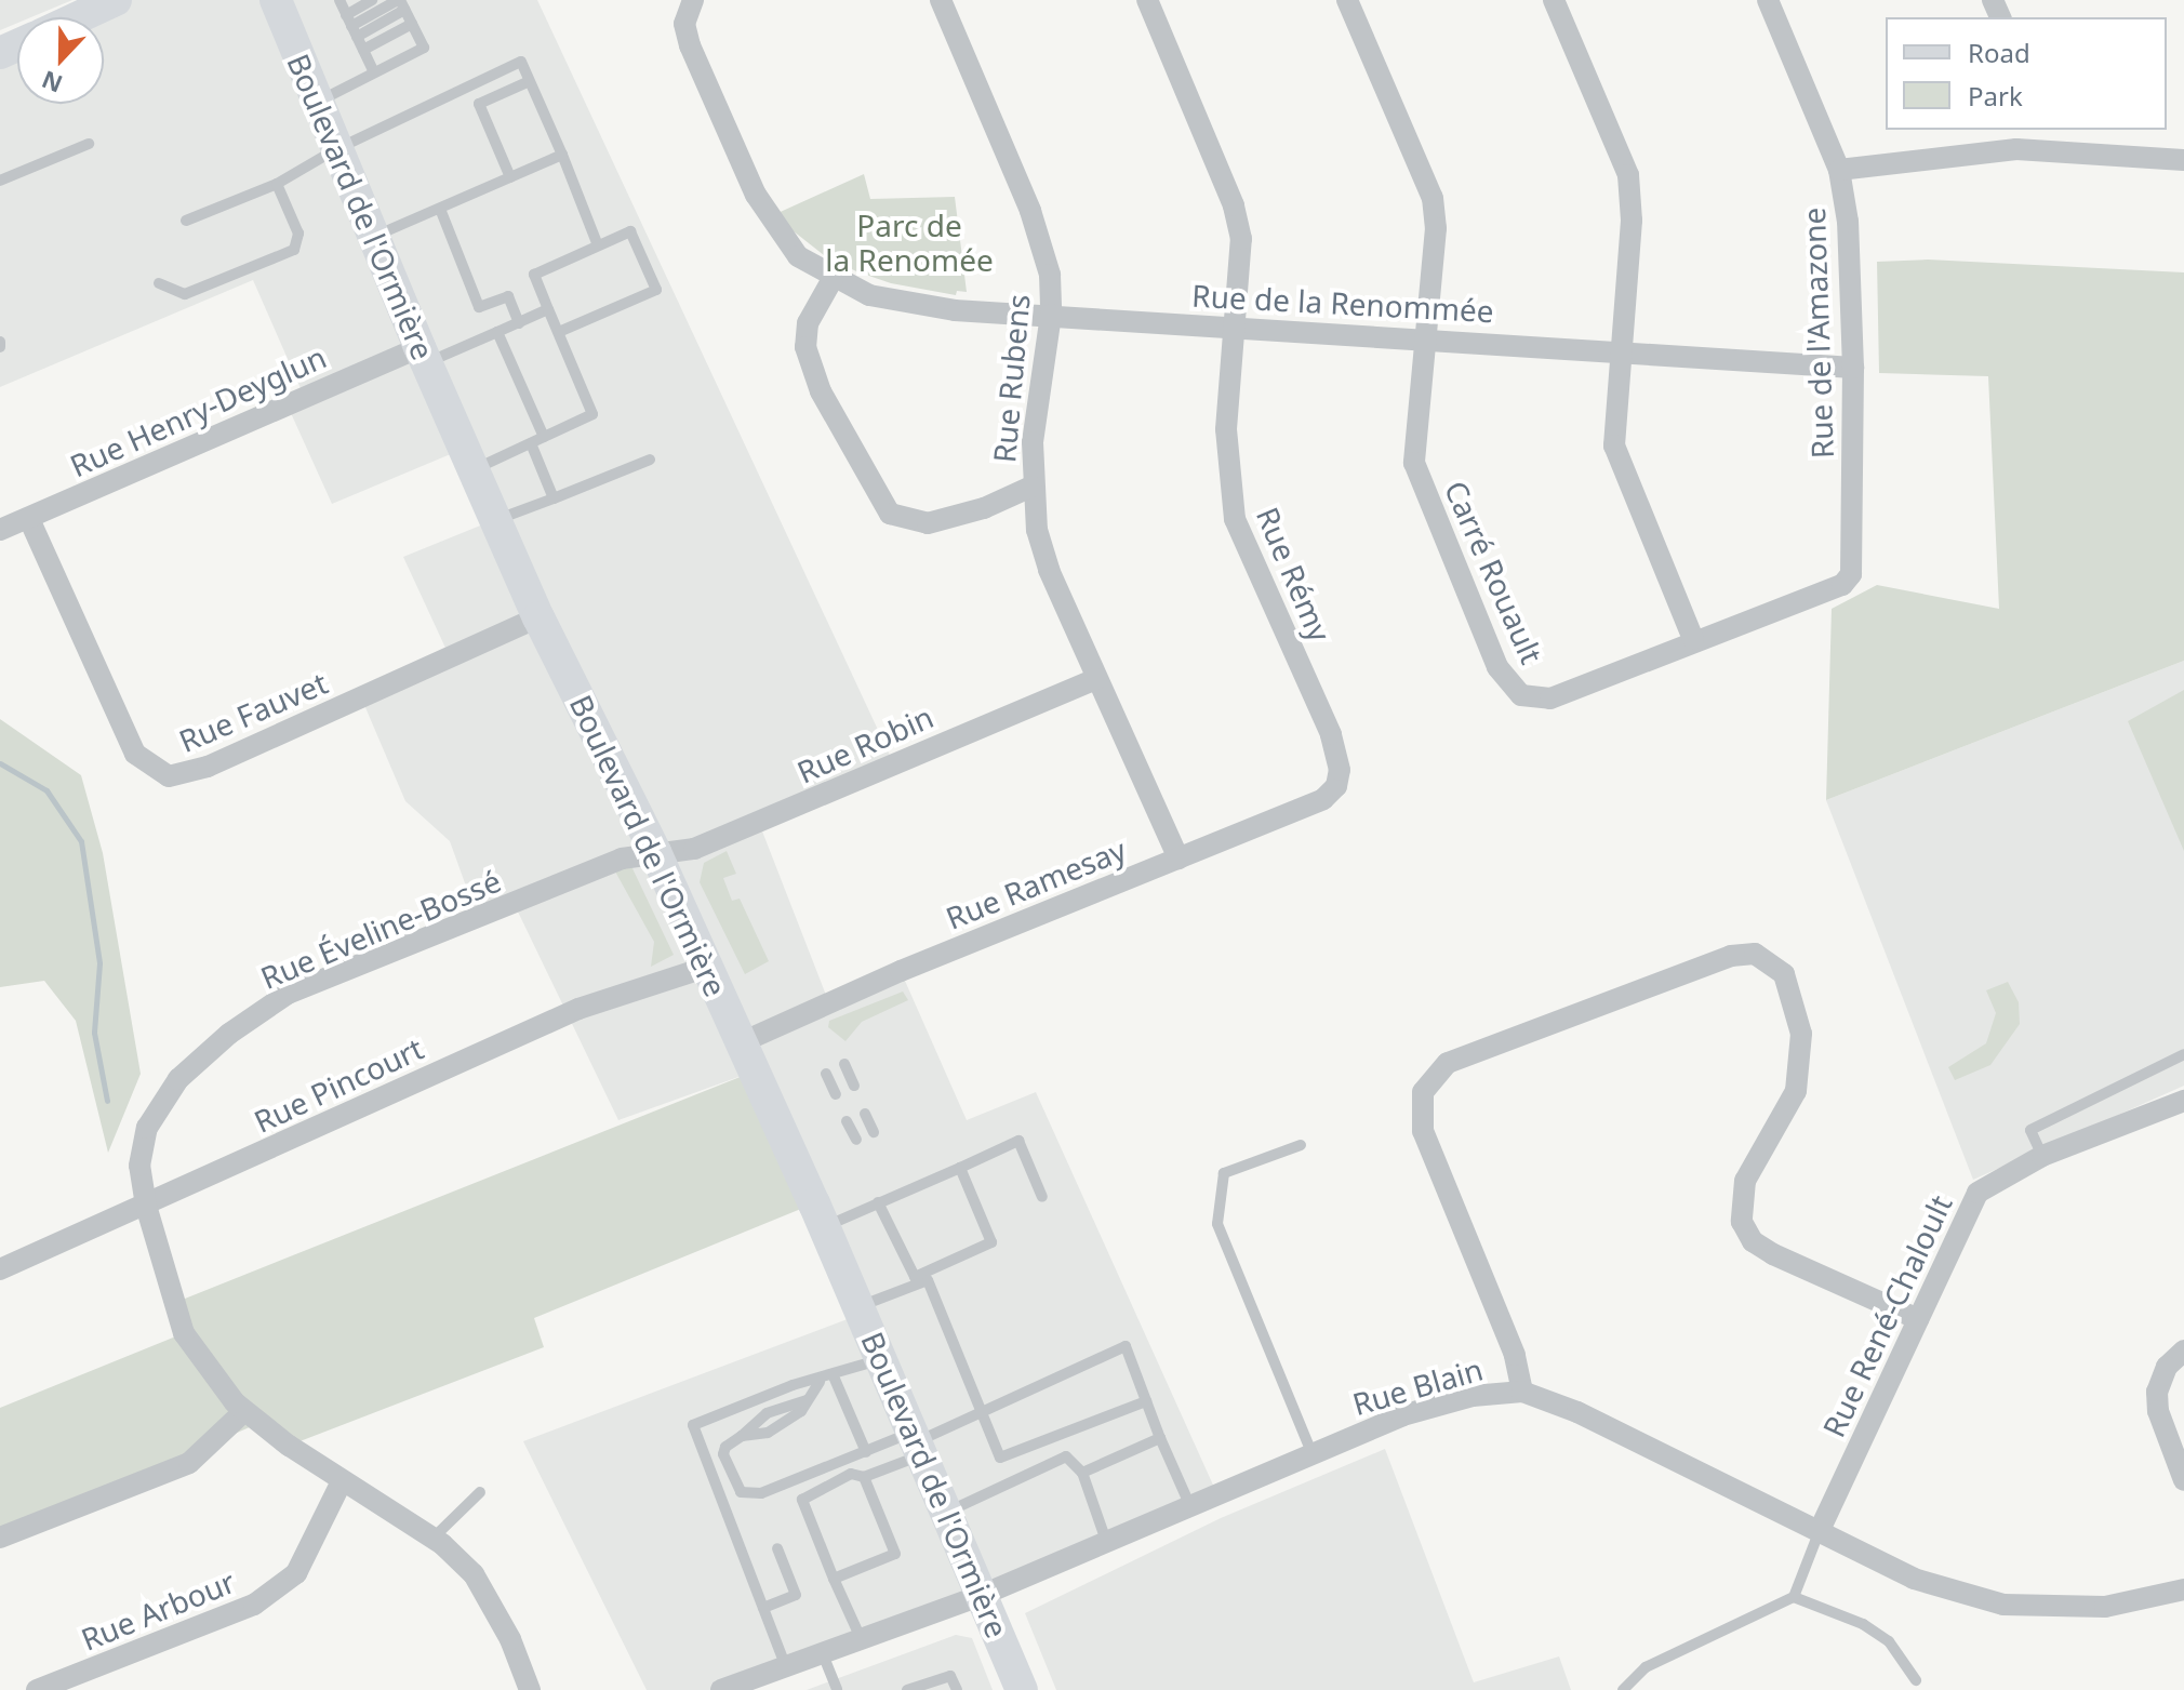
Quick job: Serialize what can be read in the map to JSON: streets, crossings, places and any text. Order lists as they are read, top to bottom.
{
  "streets": {
    "main road": ["Boulevard de l'Ormière"],
    "street": [
      "Rue de la Renommée",
      "Rue de l'Amazone",
      "Rue Rubens",
      "Rue Henry-Deyglun",
      "Carré Rouault",
      "Rue Rémy",
      "Rue Fauvet",
      "Rue Robin",
      "Rue Ramesay",
      "Rue Éveline-Bossé",
      "Rue Pincourt",
      "Rue René-Chaloult",
      "Rue Blain",
      "Rue Arbour"
    ]
  },
  "crossings": [
    ["Boulevard de l'Ormière", "Rue Henry-Deyglun"],
    ["Boulevard de l'Ormière", "Rue Fauvet"],
    ["Boulevard de l'Ormière", "Rue Robin"],
    ["Boulevard de l'Ormière", "Rue Ramesay"],
    ["Boulevard de l'Ormière", "Rue Éveline-Bossé"],
    ["Boulevard de l'Ormière", "Rue Pincourt"],
    ["Boulevard de l'Ormière", "Rue Blain"],
    ["Rue de la Renommée", "Rue de l'Amazone"],
    ["Rue de la Renommée", "Rue Rubens"],
    ["Rue de la Renommée", "Carré Rouault"],
    ["Rue de la Renommée", "Rue Rémy"],
    ["Rue de l'Amazone", "Carré Rouault"],
    ["Rue Rubens", "Rue Robin"],
    ["Rue Rubens", "Rue Ramesay"],
    ["Rue Henry-Deyglun", "Rue Fauvet"],
    ["Rue Rémy", "Rue Ramesay"],
    ["Rue Robin", "Rue Éveline-Bossé"],
    ["Rue Éveline-Bossé", "Rue Pincourt"],
    ["Rue Éveline-Bossé", "Rue Arbour"],
    ["Rue René-Chaloult", "Rue Blain"]
  ],
  "parks": ["Parc de la Renomée"],
  "legend": ["Road", "Park"],
  "north": "bottom"
}
